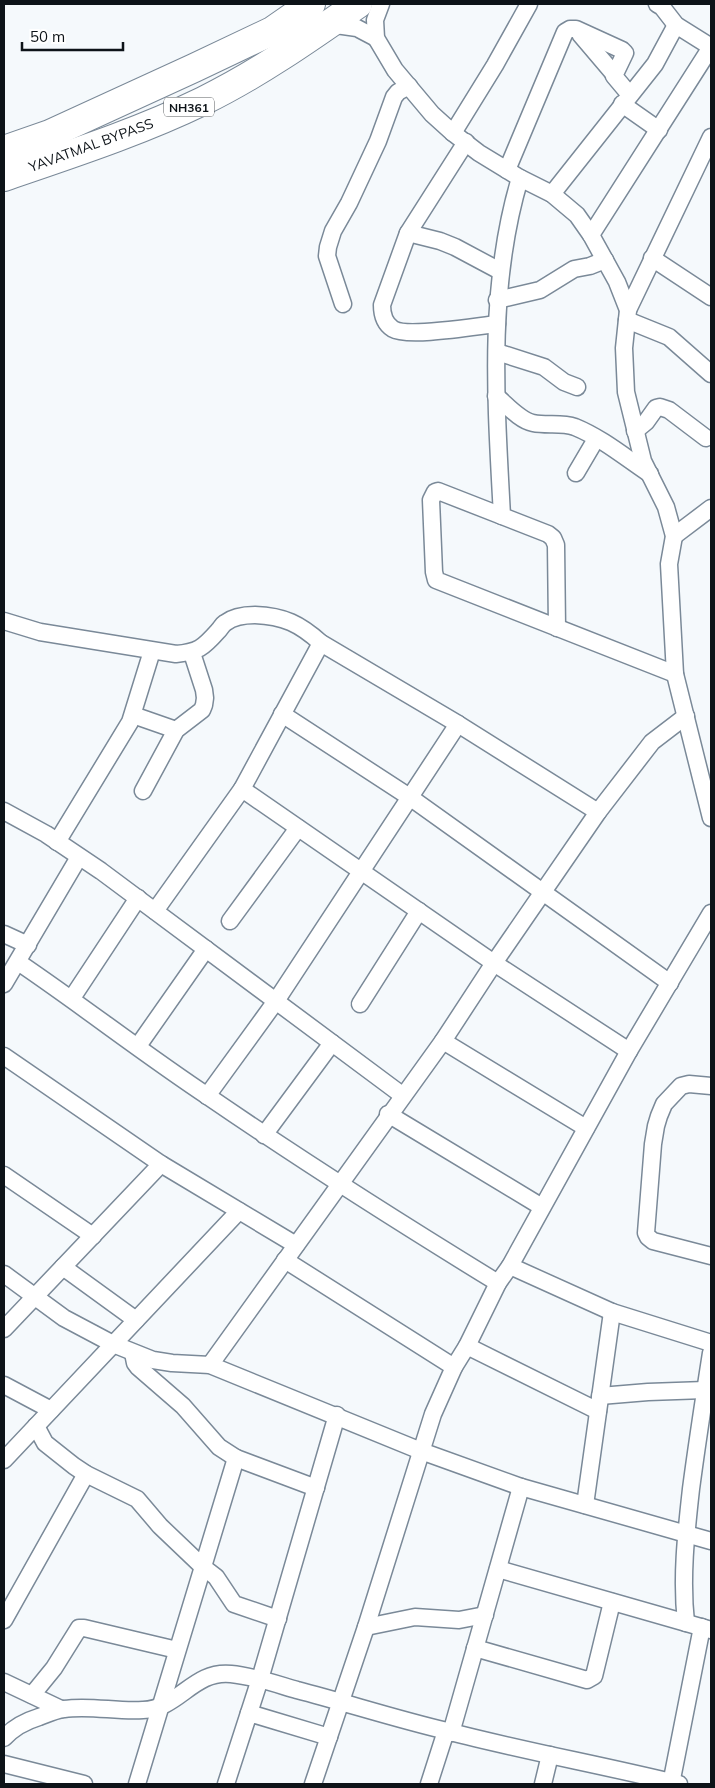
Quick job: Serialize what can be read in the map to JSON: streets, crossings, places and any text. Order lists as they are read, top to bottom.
{
  "streets": {
    "highway": ["NH361", "YAVATMAL BYPASS"]
  },
  "scale_bar": "50 m"
}
